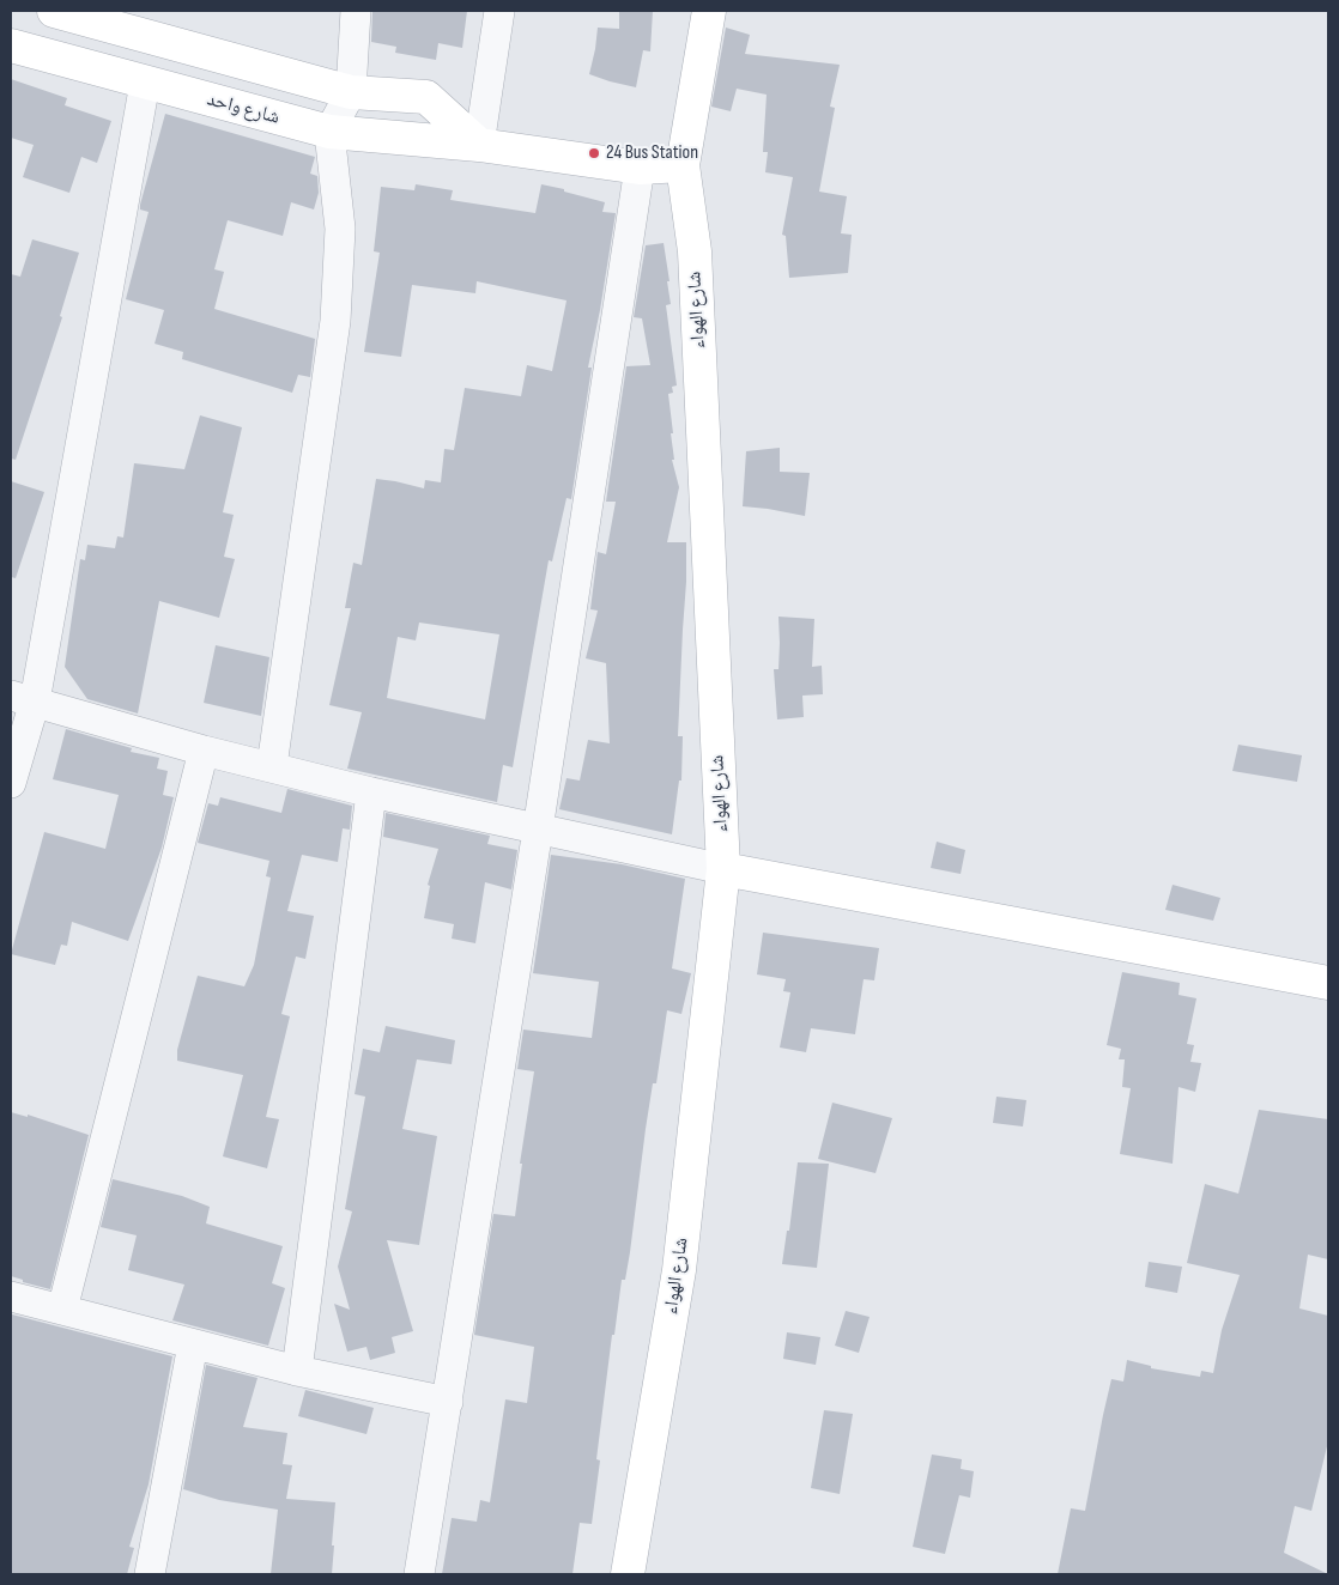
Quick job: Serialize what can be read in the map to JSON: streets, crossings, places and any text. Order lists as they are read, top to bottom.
{
  "streets": {
    "street": ["شارع واحد", "شارع الهواء"]
  },
  "crossings": [
    ["شارع واحد", "شارع الهواء"]
  ],
  "places": ["24 Bus Station"]
}
